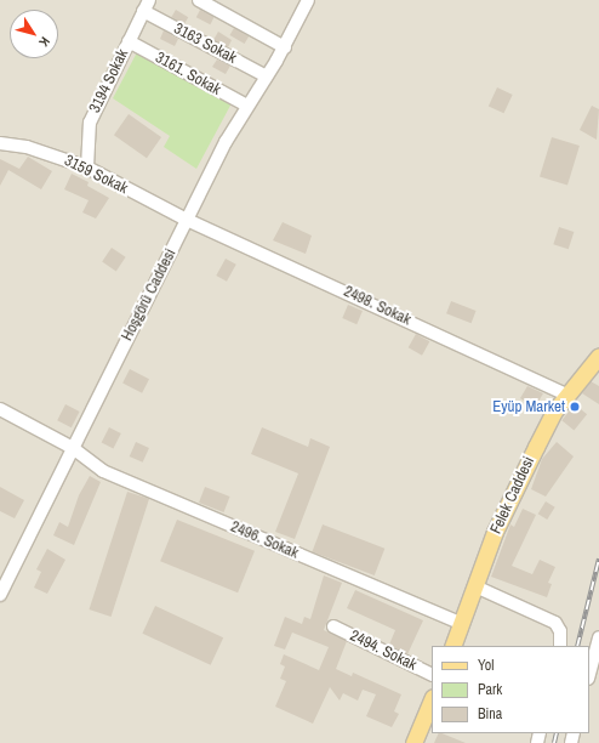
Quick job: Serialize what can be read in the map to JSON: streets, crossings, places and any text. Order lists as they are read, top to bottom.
{
  "streets": {
    "main road": ["Felek Caddesi"],
    "street": [
      "3163 Sokak",
      "3161. Sokak",
      "3194 Sokak",
      "3159 Sokak",
      "Hoşgörü Caddesi",
      "2498. Sokak",
      "2496. Sokak",
      "2494. Sokak"
    ]
  },
  "crossings": [
    ["3163 Sokak", "3194 Sokak"],
    ["3163 Sokak", "Hoşgörü Caddesi"],
    ["3161. Sokak", "3194 Sokak"],
    ["3161. Sokak", "Hoşgörü Caddesi"],
    ["3194 Sokak", "3159 Sokak"],
    ["3159 Sokak", "Hoşgörü Caddesi"],
    ["3159 Sokak", "2498. Sokak"],
    ["Hoşgörü Caddesi", "2498. Sokak"],
    ["Hoşgörü Caddesi", "2496. Sokak"],
    ["2498. Sokak", "Felek Caddesi"],
    ["Felek Caddesi", "2496. Sokak"]
  ],
  "places": ["Eyüp Market"],
  "legend": ["Yol", "Park", "Bina"],
  "north": "bottom right"
}
